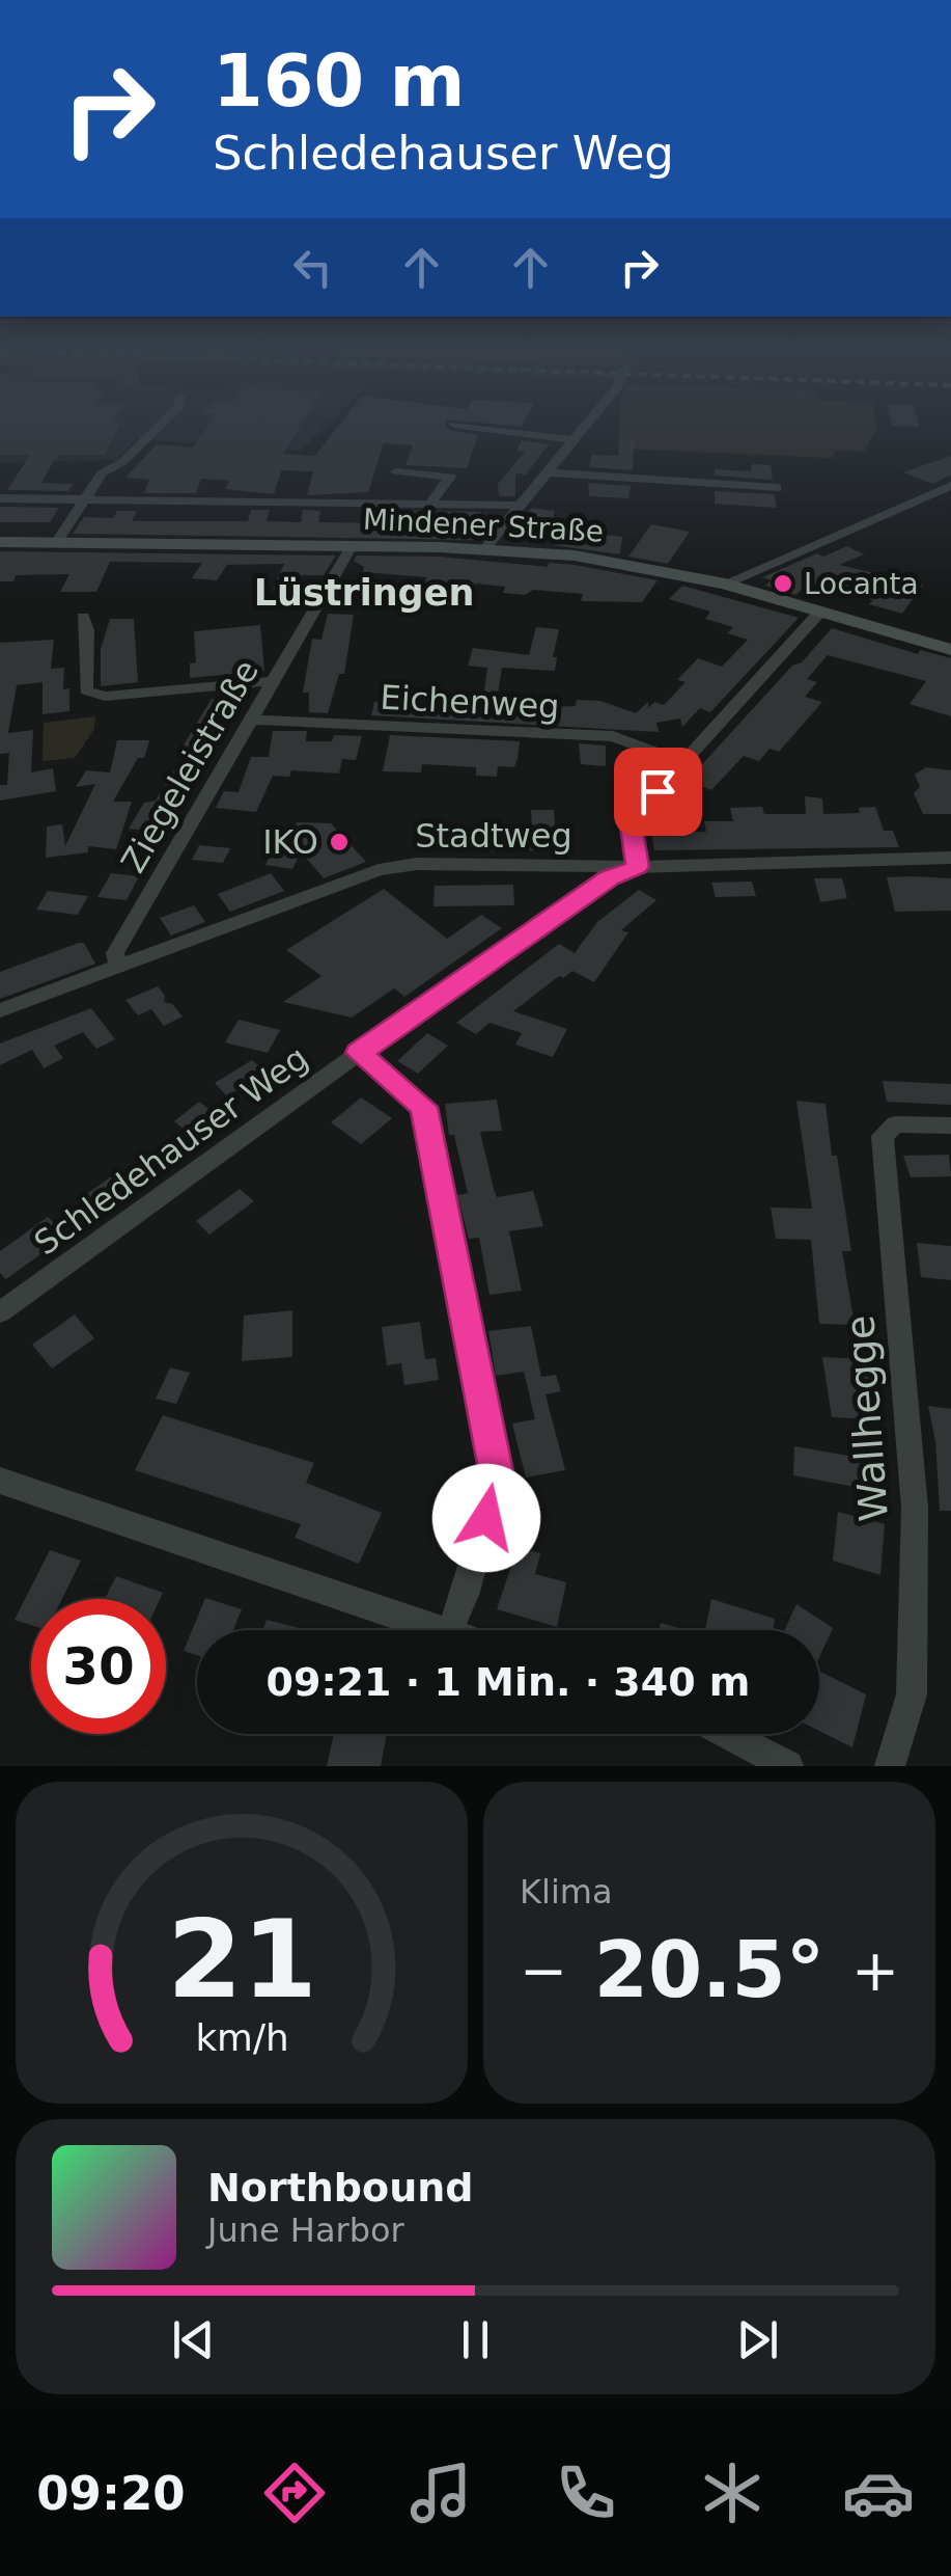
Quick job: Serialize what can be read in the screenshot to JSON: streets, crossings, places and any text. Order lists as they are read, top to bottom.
{
  "streets": {
    "main road": ["Mindener Straße"],
    "street": [
      "Eichenweg",
      "Ziegeleistraße",
      "Stadtweg",
      "Schledehauser Weg",
      "Wallhegge"
    ]
  },
  "crossings": [
    ["Mindener Straße", "Ziegeleistraße"],
    ["Eichenweg", "Ziegeleistraße"],
    ["Ziegeleistraße", "Stadtweg"],
    ["Stadtweg", "Schledehauser Weg"]
  ],
  "districts": ["Lüstringen"],
  "places": ["Locanta", "IKO"],
  "page": {
    "turn": ["160 m", "Schledehauser Weg"],
    "limit": "30",
    "trip": "09:21 · 1 Min. · 340 m",
    "tile": "Klima",
    "heat": ["−", "20.5°", "+"],
    "song": ["Northbound", "June Harbor"],
    "tabs": "09:20",
    "gauge": ["21", "km/h"]
  }
}
